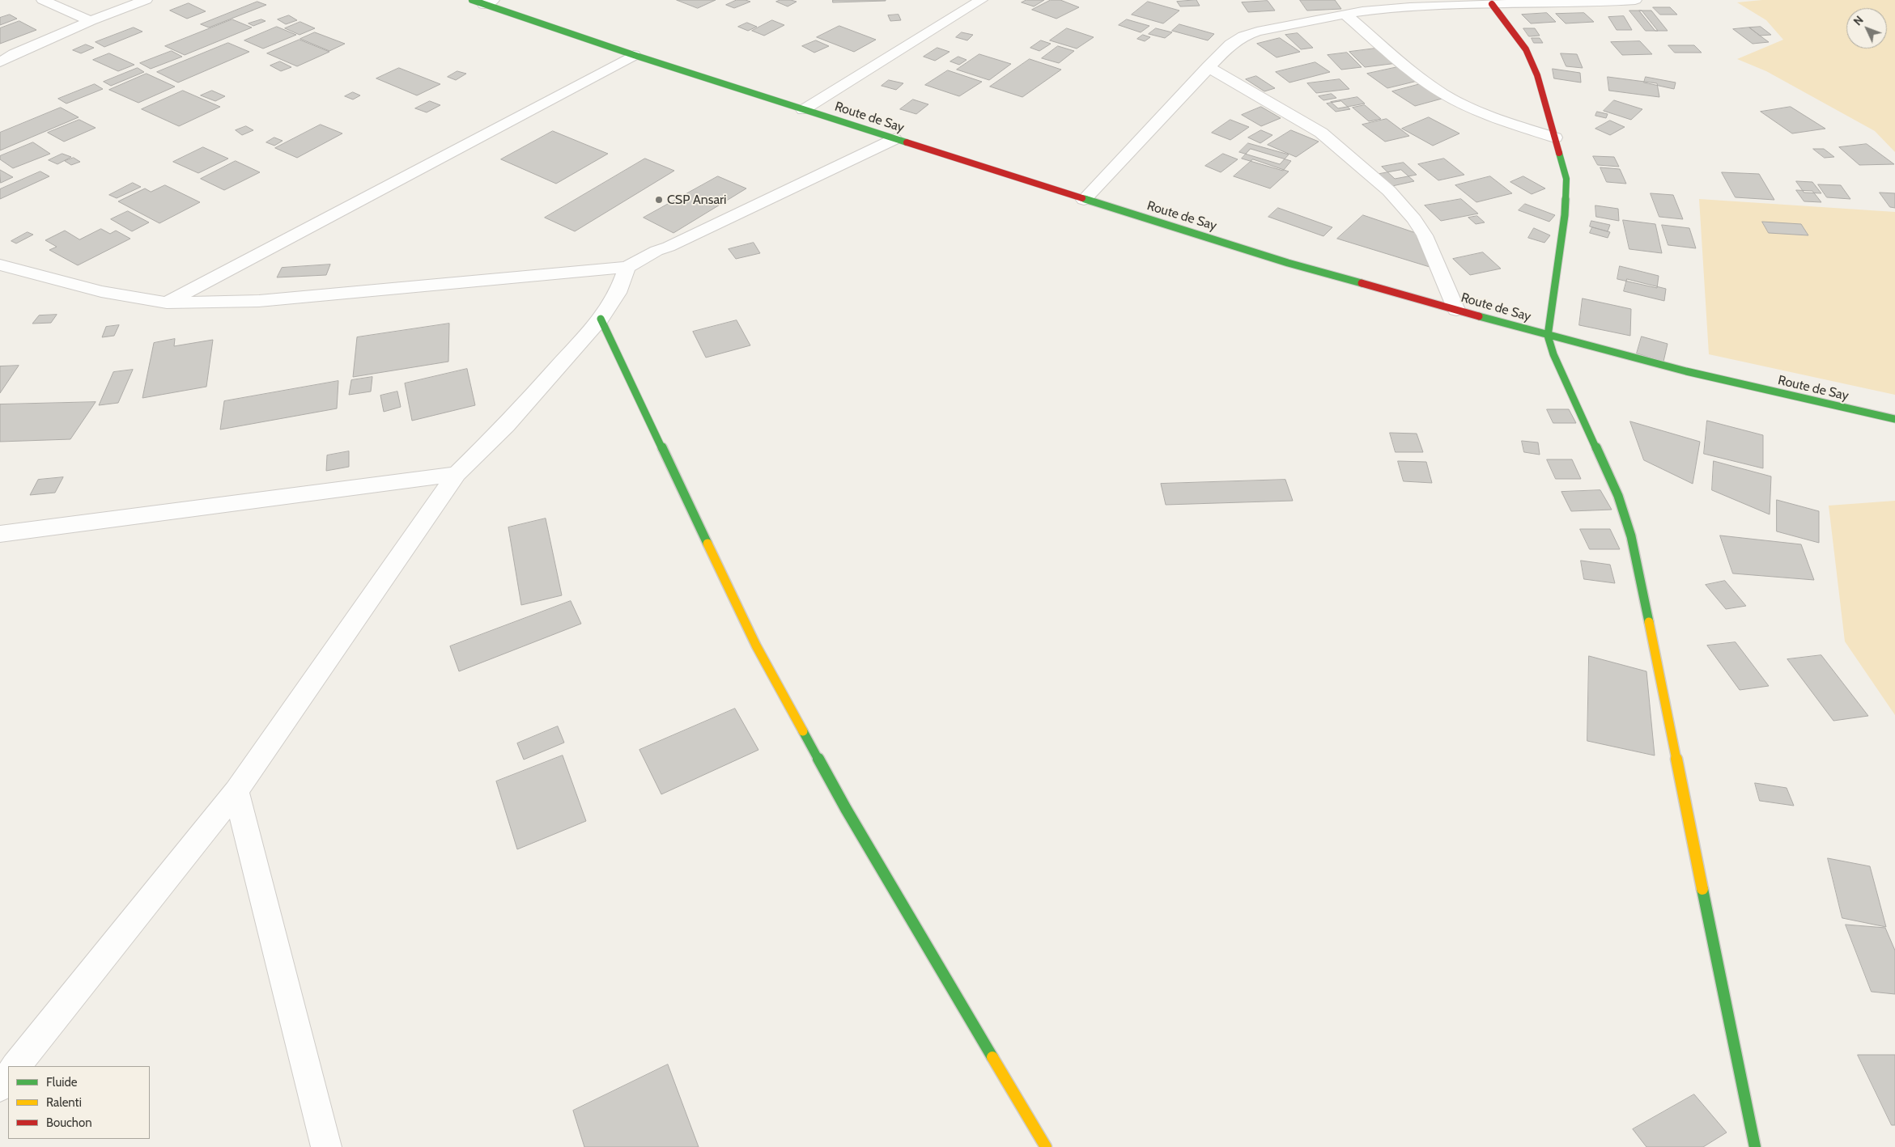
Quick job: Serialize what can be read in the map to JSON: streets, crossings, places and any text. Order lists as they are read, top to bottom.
{
  "streets": {
    "street": ["Route de Say"]
  },
  "places": ["CSP Ansari"],
  "legend": ["Fluide", "Ralenti", "Bouchon"],
  "north": "top left"
}
